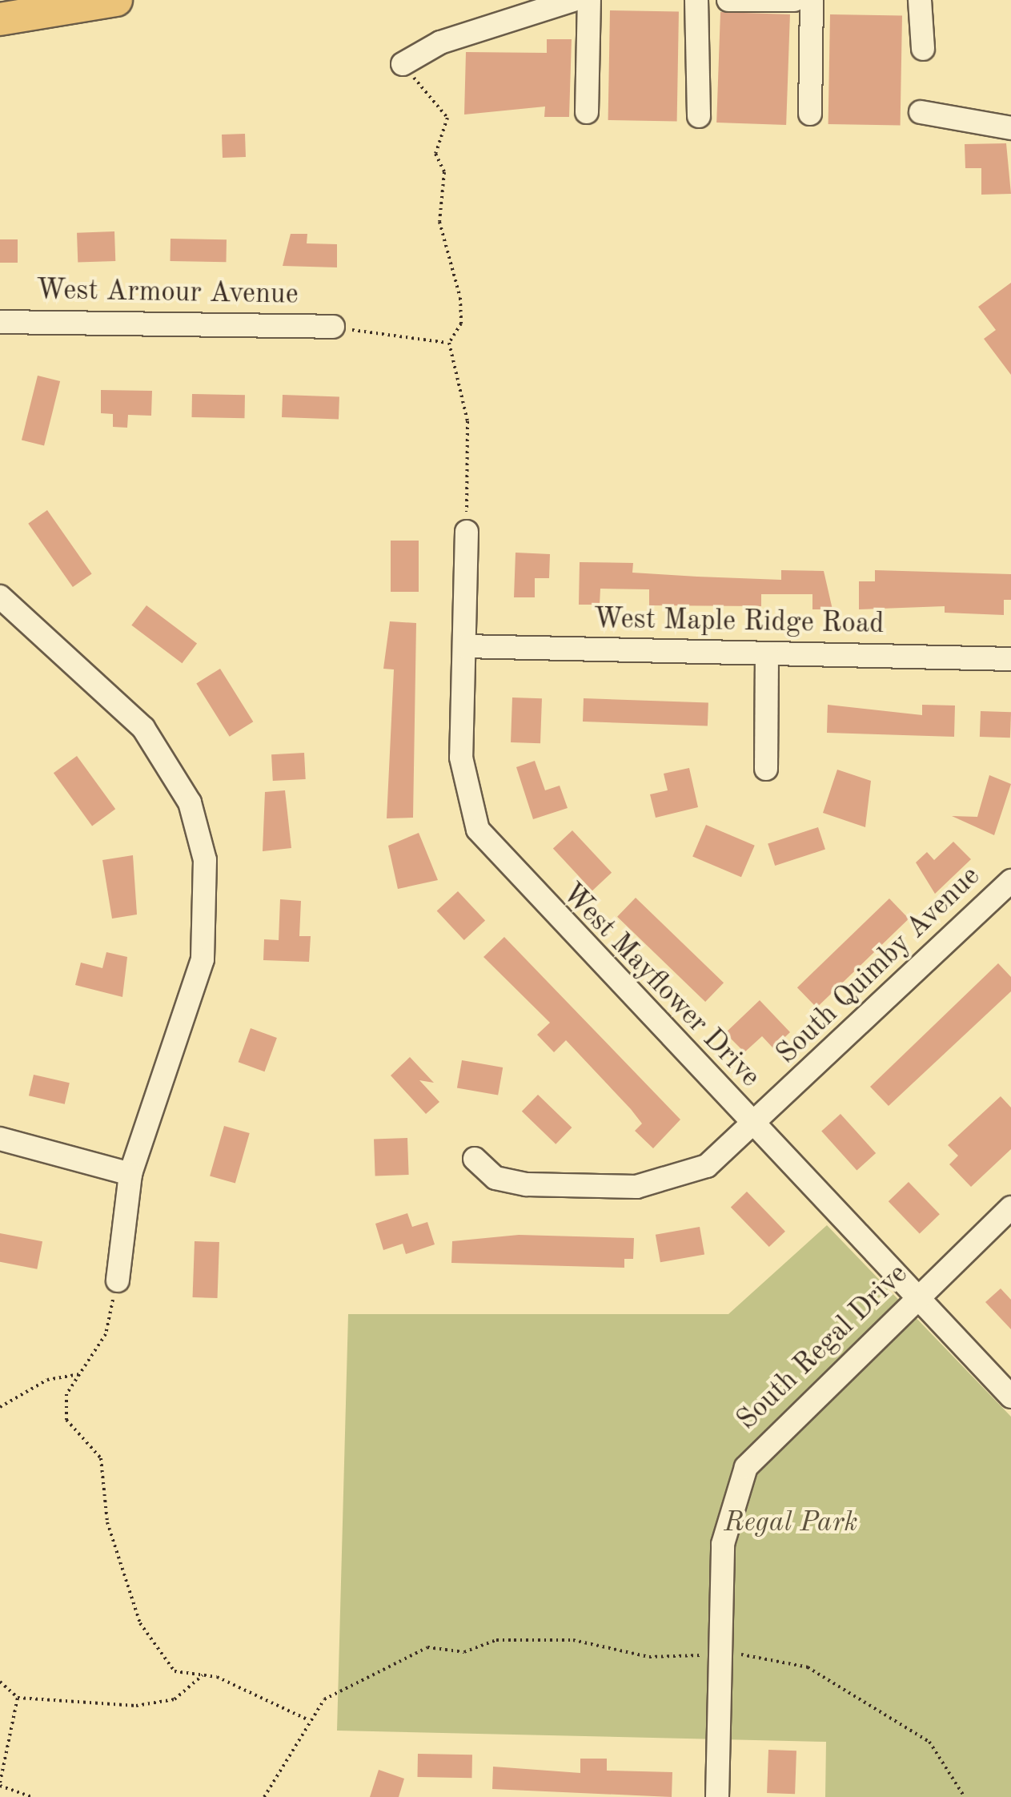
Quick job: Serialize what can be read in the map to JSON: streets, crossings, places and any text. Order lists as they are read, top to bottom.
{
  "streets": {
    "street": [
      "West Armour Avenue",
      "West Maple Ridge Road",
      "South Quimby Avenue",
      "West Mayflower Drive",
      "South Regal Drive"
    ]
  },
  "crossings": [
    ["West Maple Ridge Road", "West Mayflower Drive"],
    ["South Quimby Avenue", "West Mayflower Drive"],
    ["West Mayflower Drive", "South Regal Drive"]
  ],
  "parks": ["Regal Park"]
}
